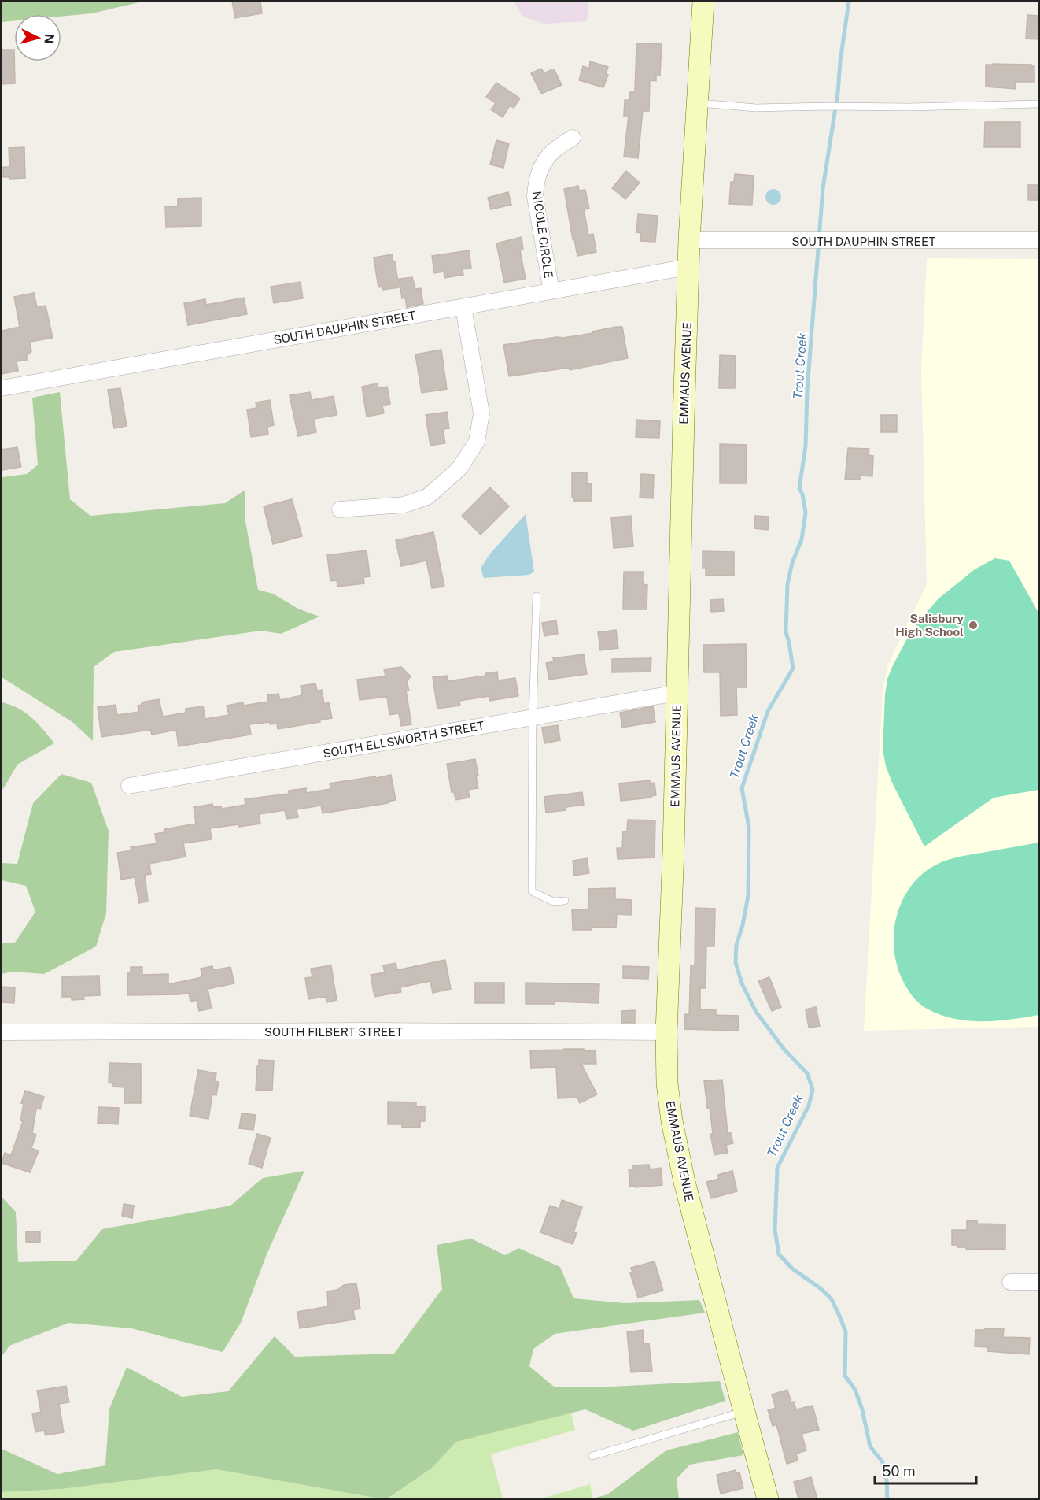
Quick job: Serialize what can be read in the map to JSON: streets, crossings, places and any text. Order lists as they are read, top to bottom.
{
  "streets": {
    "main road": ["EMMAUS AVENUE"],
    "street": [
      "NICOLE CIRCLE",
      "SOUTH DAUPHIN STREET",
      "SOUTH ELLSWORTH STREET",
      "SOUTH FILBERT STREET"
    ]
  },
  "crossings": [
    ["NICOLE CIRCLE", "SOUTH DAUPHIN STREET"],
    ["SOUTH DAUPHIN STREET", "EMMAUS AVENUE"],
    ["EMMAUS AVENUE", "SOUTH ELLSWORTH STREET"],
    ["EMMAUS AVENUE", "SOUTH FILBERT STREET"]
  ],
  "water": ["Trout Creek"],
  "places": ["Salisbury High School"],
  "scale_bar": "50 m",
  "north": "right"
}
